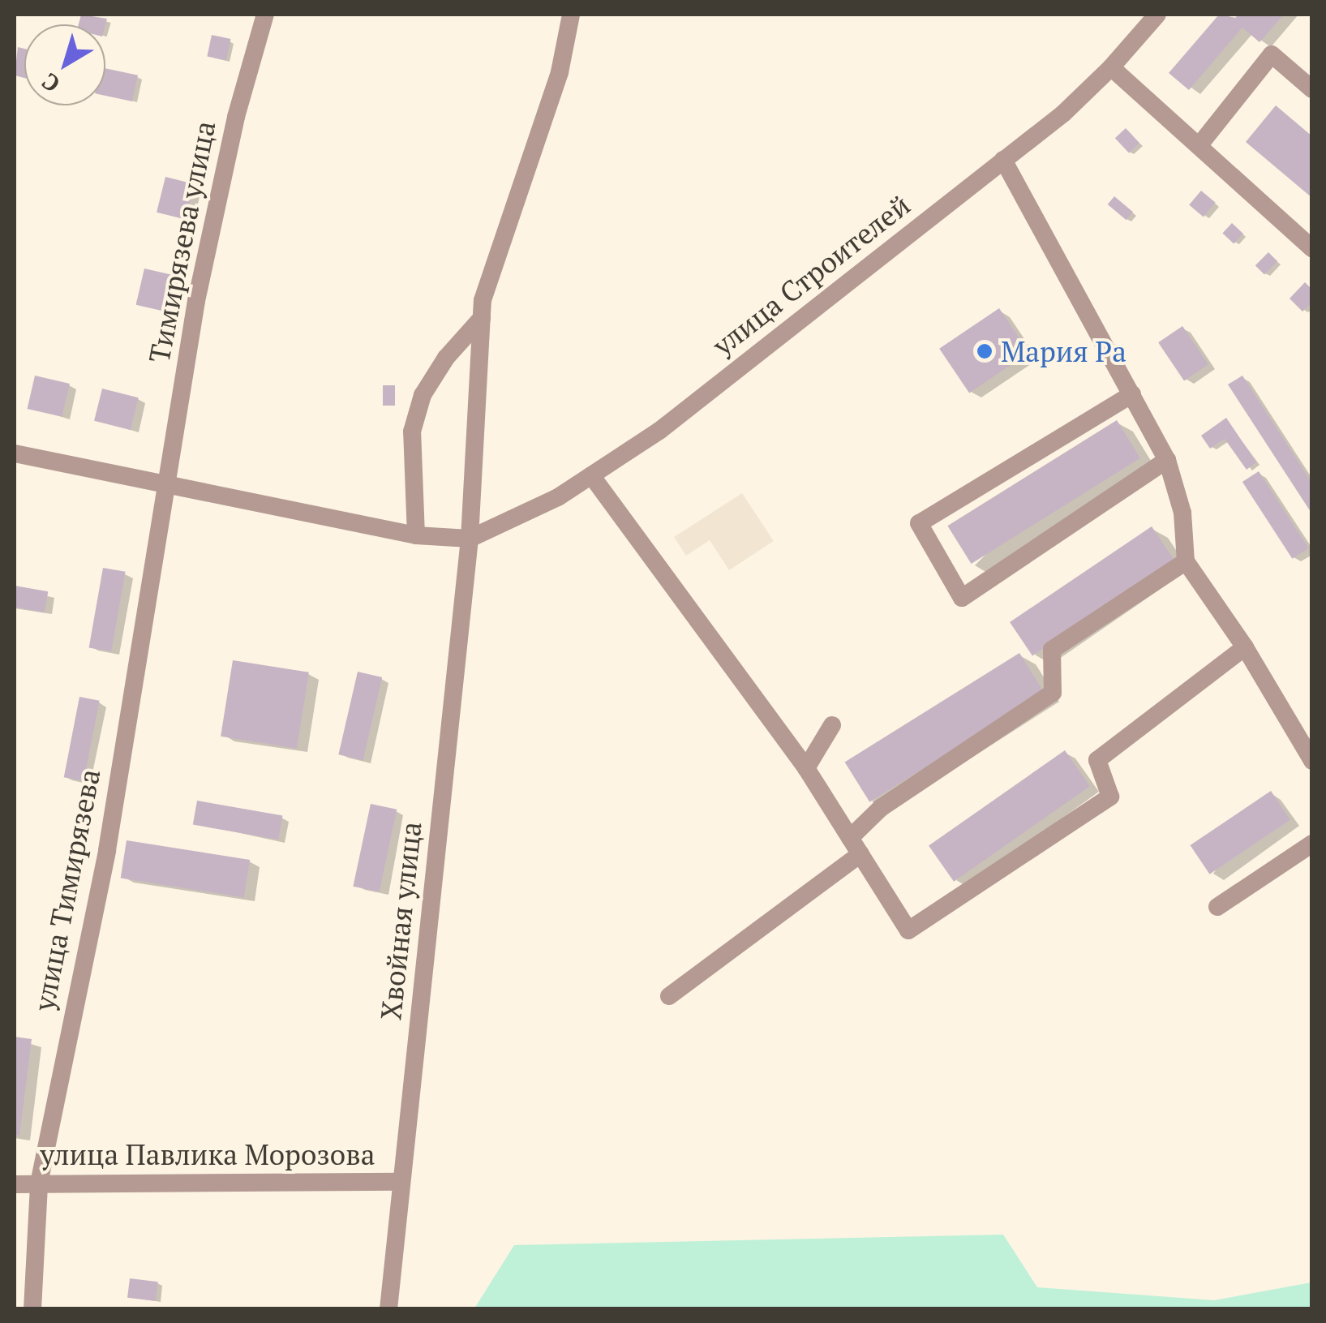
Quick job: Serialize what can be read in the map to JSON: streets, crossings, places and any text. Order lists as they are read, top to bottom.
{
  "streets": {
    "street": [
      "Тимирязева улица",
      "улица Строителей",
      "улица Тимирязева",
      "Хвойная улица",
      "улица Павлика Морозова"
    ]
  },
  "crossings": [
    ["Тимирязева улица", "улица Тимирязева"],
    ["улица Строителей", "Хвойная улица"],
    ["улица Тимирязева", "улица Павлика Морозова"],
    ["Хвойная улица", "улица Павлика Морозова"]
  ],
  "places": ["Мария Ра"],
  "north": "bottom left"
}
